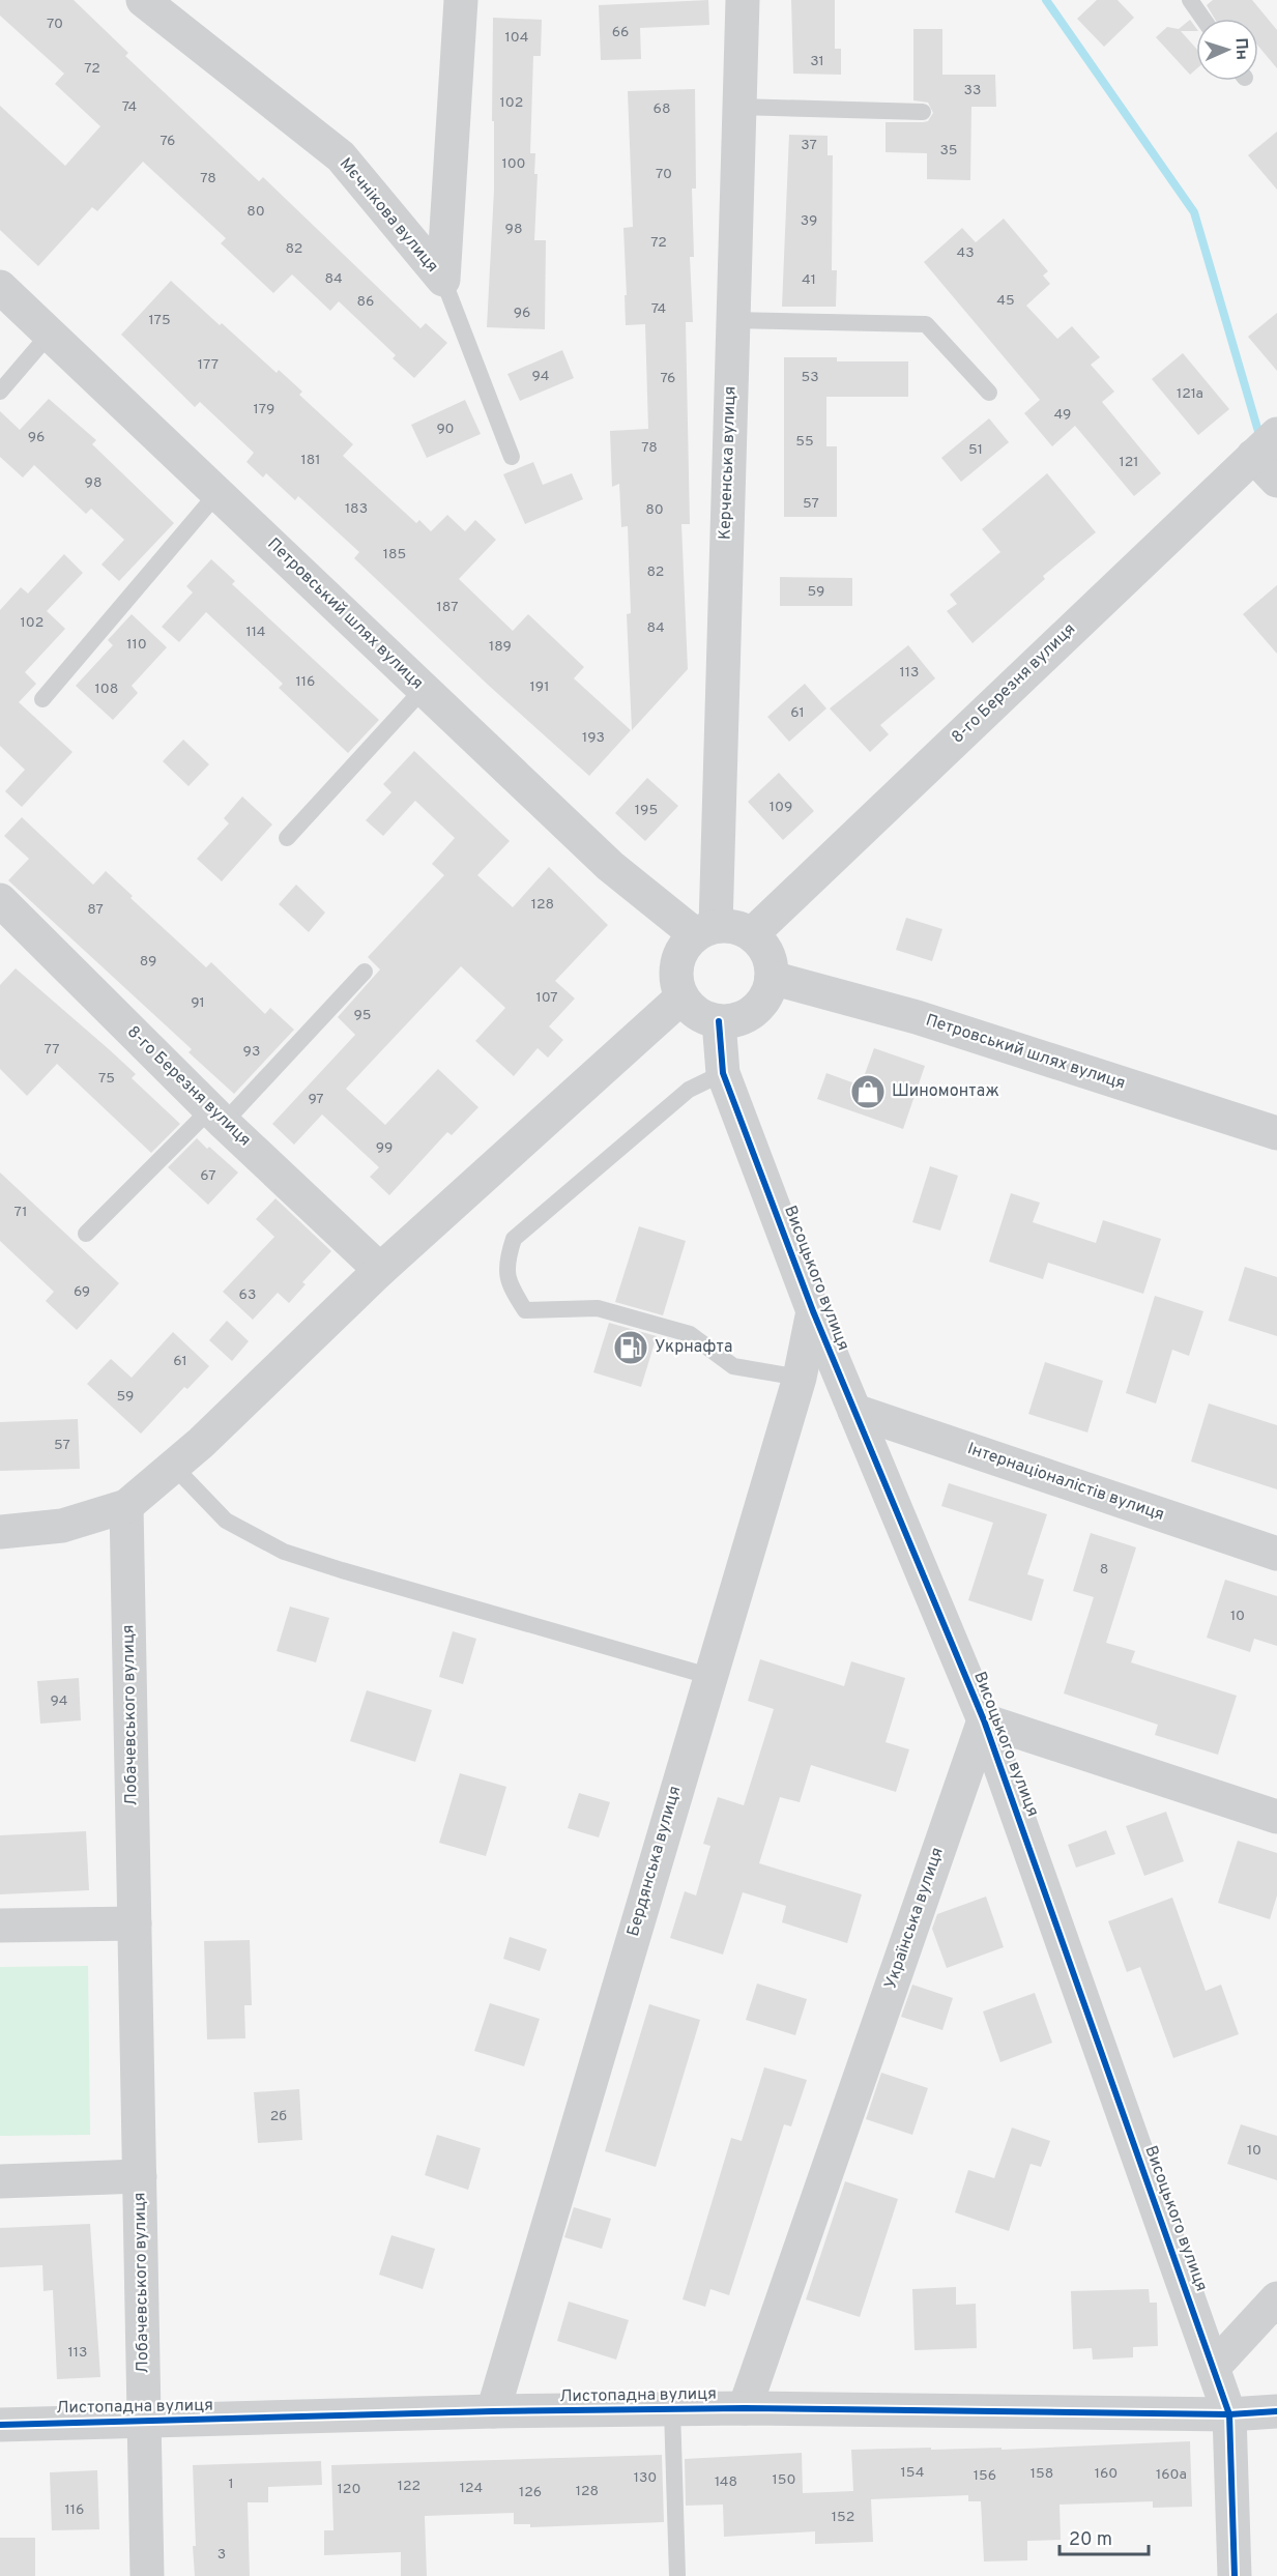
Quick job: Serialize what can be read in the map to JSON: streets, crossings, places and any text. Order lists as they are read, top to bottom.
{
  "streets": {
    "street": [
      "Мєчнікова вулиця",
      "Керченська вулиця",
      "Петровський шлях вулиця",
      "8-го Березня вулиця",
      "Висоцького вулиця",
      "Інтернаціоналістів вулиця",
      "Лобачевського вулиця",
      "Бердянська вулиця",
      "Українська вулиця",
      "Листопадна вулиця"
    ]
  },
  "crossings": [
    ["Керченська вулиця", "Петровський шлях вулиця"],
    ["Керченська вулиця", "8-го Березня вулиця"],
    ["Керченська вулиця", "Висоцького вулиця"],
    ["Петровський шлях вулиця", "8-го Березня вулиця"],
    ["Петровський шлях вулиця", "Висоцького вулиця"],
    ["8-го Березня вулиця", "Висоцького вулиця"],
    ["Висоцького вулиця", "Інтернаціоналістів вулиця"],
    ["Висоцького вулиця", "Бердянська вулиця"],
    ["Висоцького вулиця", "Українська вулиця"],
    ["Висоцького вулиця", "Листопадна вулиця"],
    ["Лобачевського вулиця", "Листопадна вулиця"],
    ["Бердянська вулиця", "Листопадна вулиця"],
    ["Українська вулиця", "Листопадна вулиця"]
  ],
  "places": {
    "shop": ["Шиномонтаж"],
    "fuel station": ["Укрнафта"]
  },
  "house_numbers": [
    "70",
    "66",
    "104",
    "31",
    "72",
    "33",
    "102",
    "74",
    "68",
    "76",
    "37",
    "35",
    "100",
    "70",
    "78",
    "80",
    "39",
    "98",
    "72",
    "82",
    "43",
    "84",
    "41",
    "45",
    "86",
    "74",
    "96",
    "175",
    "177",
    "94",
    "53",
    "76",
    "121а",
    "179",
    "49",
    "90",
    "96",
    "55",
    "78",
    "51",
    "181",
    "121",
    "98",
    "57",
    "183",
    "80",
    "185",
    "82",
    "59",
    "187",
    "102",
    "84",
    "114",
    "110",
    "189",
    "113",
    "116",
    "191",
    "108",
    "61",
    "193",
    "109",
    "195",
    "128",
    "87",
    "89",
    "107",
    "91",
    "95",
    "77",
    "93",
    "75",
    "97",
    "99",
    "67",
    "71",
    "69",
    "63",
    "61",
    "59",
    "57",
    "8",
    "10",
    "94",
    "2б",
    "10",
    "113",
    "154",
    "158",
    "160",
    "160а",
    "156",
    "130",
    "150",
    "148",
    "1",
    "122",
    "124",
    "120",
    "128",
    "126",
    "116",
    "152",
    "3"
  ],
  "scale_bar": "20 m",
  "north": "right"
}
